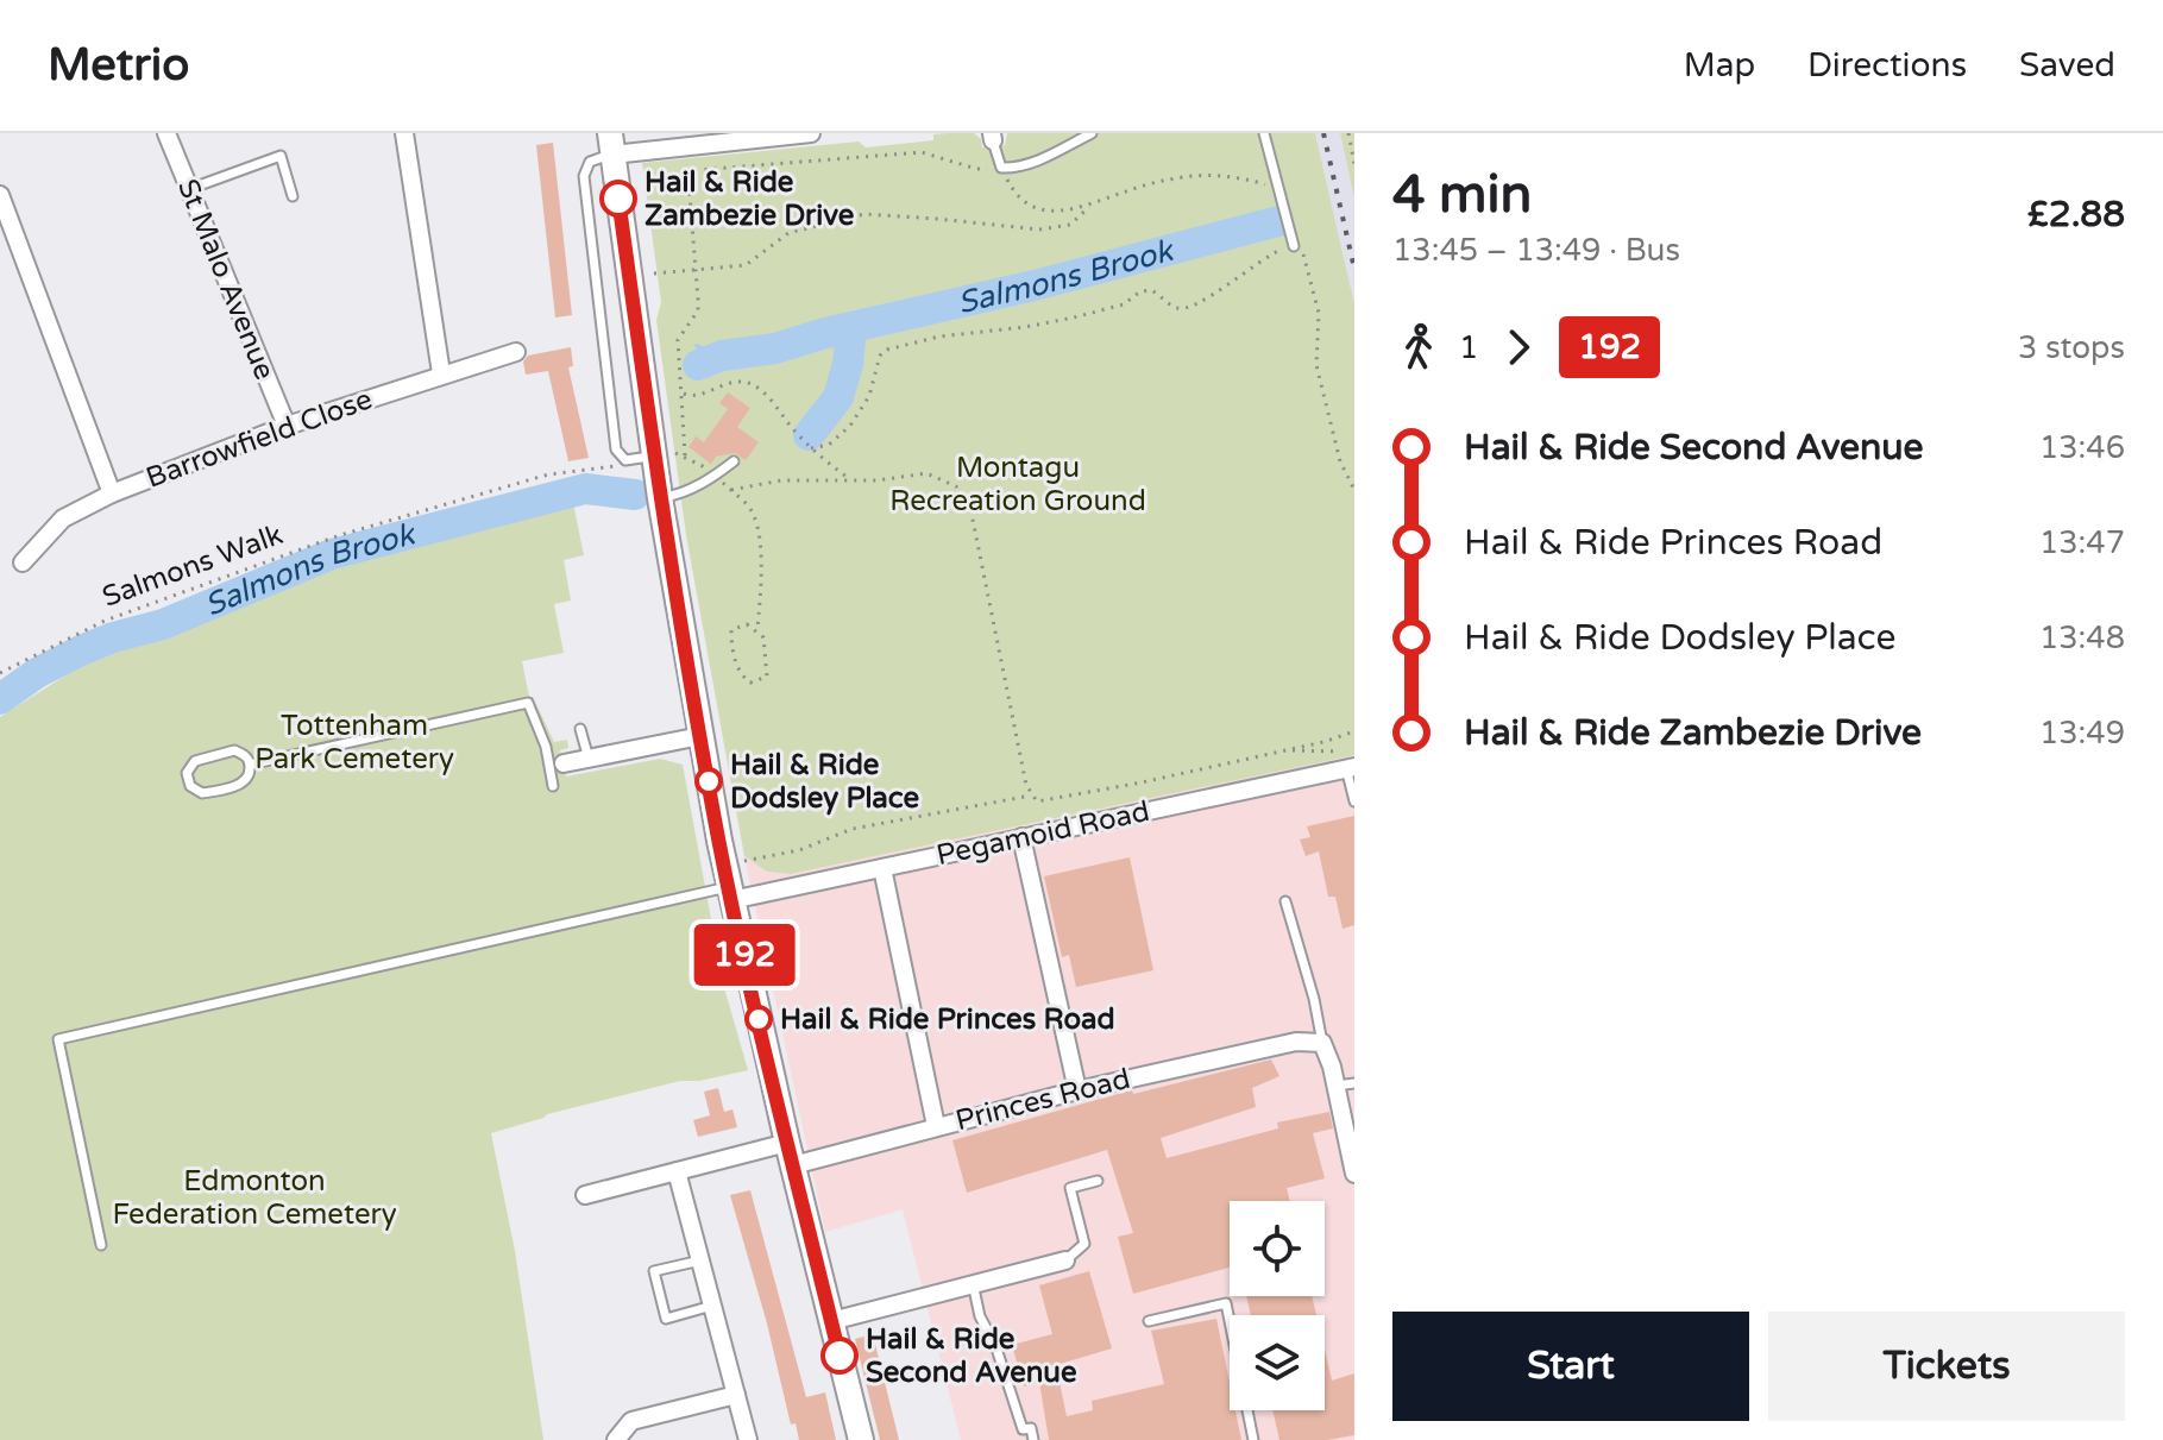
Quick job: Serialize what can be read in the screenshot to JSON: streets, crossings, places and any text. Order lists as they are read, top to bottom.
{
  "streets": {
    "street": [
      "St Malo Avenue",
      "Barrowfield Close",
      "Pegamoid Road",
      "Princes Road"
    ],
    "path": ["Salmons Walk"]
  },
  "crossings": [
    ["St Malo Avenue", "Barrowfield Close"]
  ],
  "water": ["Salmons Brook"],
  "parks": ["Montagu Recreation Ground", "Tottenham Park Cemetery", "Edmonton Federation Cemetery"],
  "places": [
    "Hail & Ride Zambezie Drive",
    "Hail & Ride Dodsley Place",
    "Hail & Ride Princes Road",
    "Hail & Ride Second Avenue"
  ],
  "lines": ["bus line 192"],
  "page": {
    "header": "Metrio",
    "nav": ["Map", "Directions", "Saved"],
    "on_map": "192",
    "heading": ["4 min", "13:45 – 13:49 · Bus", "£2.88"],
    "legs": ["1", "192", "3 stops"],
    "list": [
      {
        "name": "Hail & Ride Second Avenue",
        "value": "13:46"
      },
      {
        "name": "Hail & Ride Princes Road",
        "value": "13:47"
      },
      {
        "name": "Hail & Ride Dodsley Place",
        "value": "13:48"
      },
      {
        "name": "Hail & Ride Zambezie Drive",
        "value": "13:49"
      }
    ],
    "buttons": ["Start", "Tickets"]
  }
}
